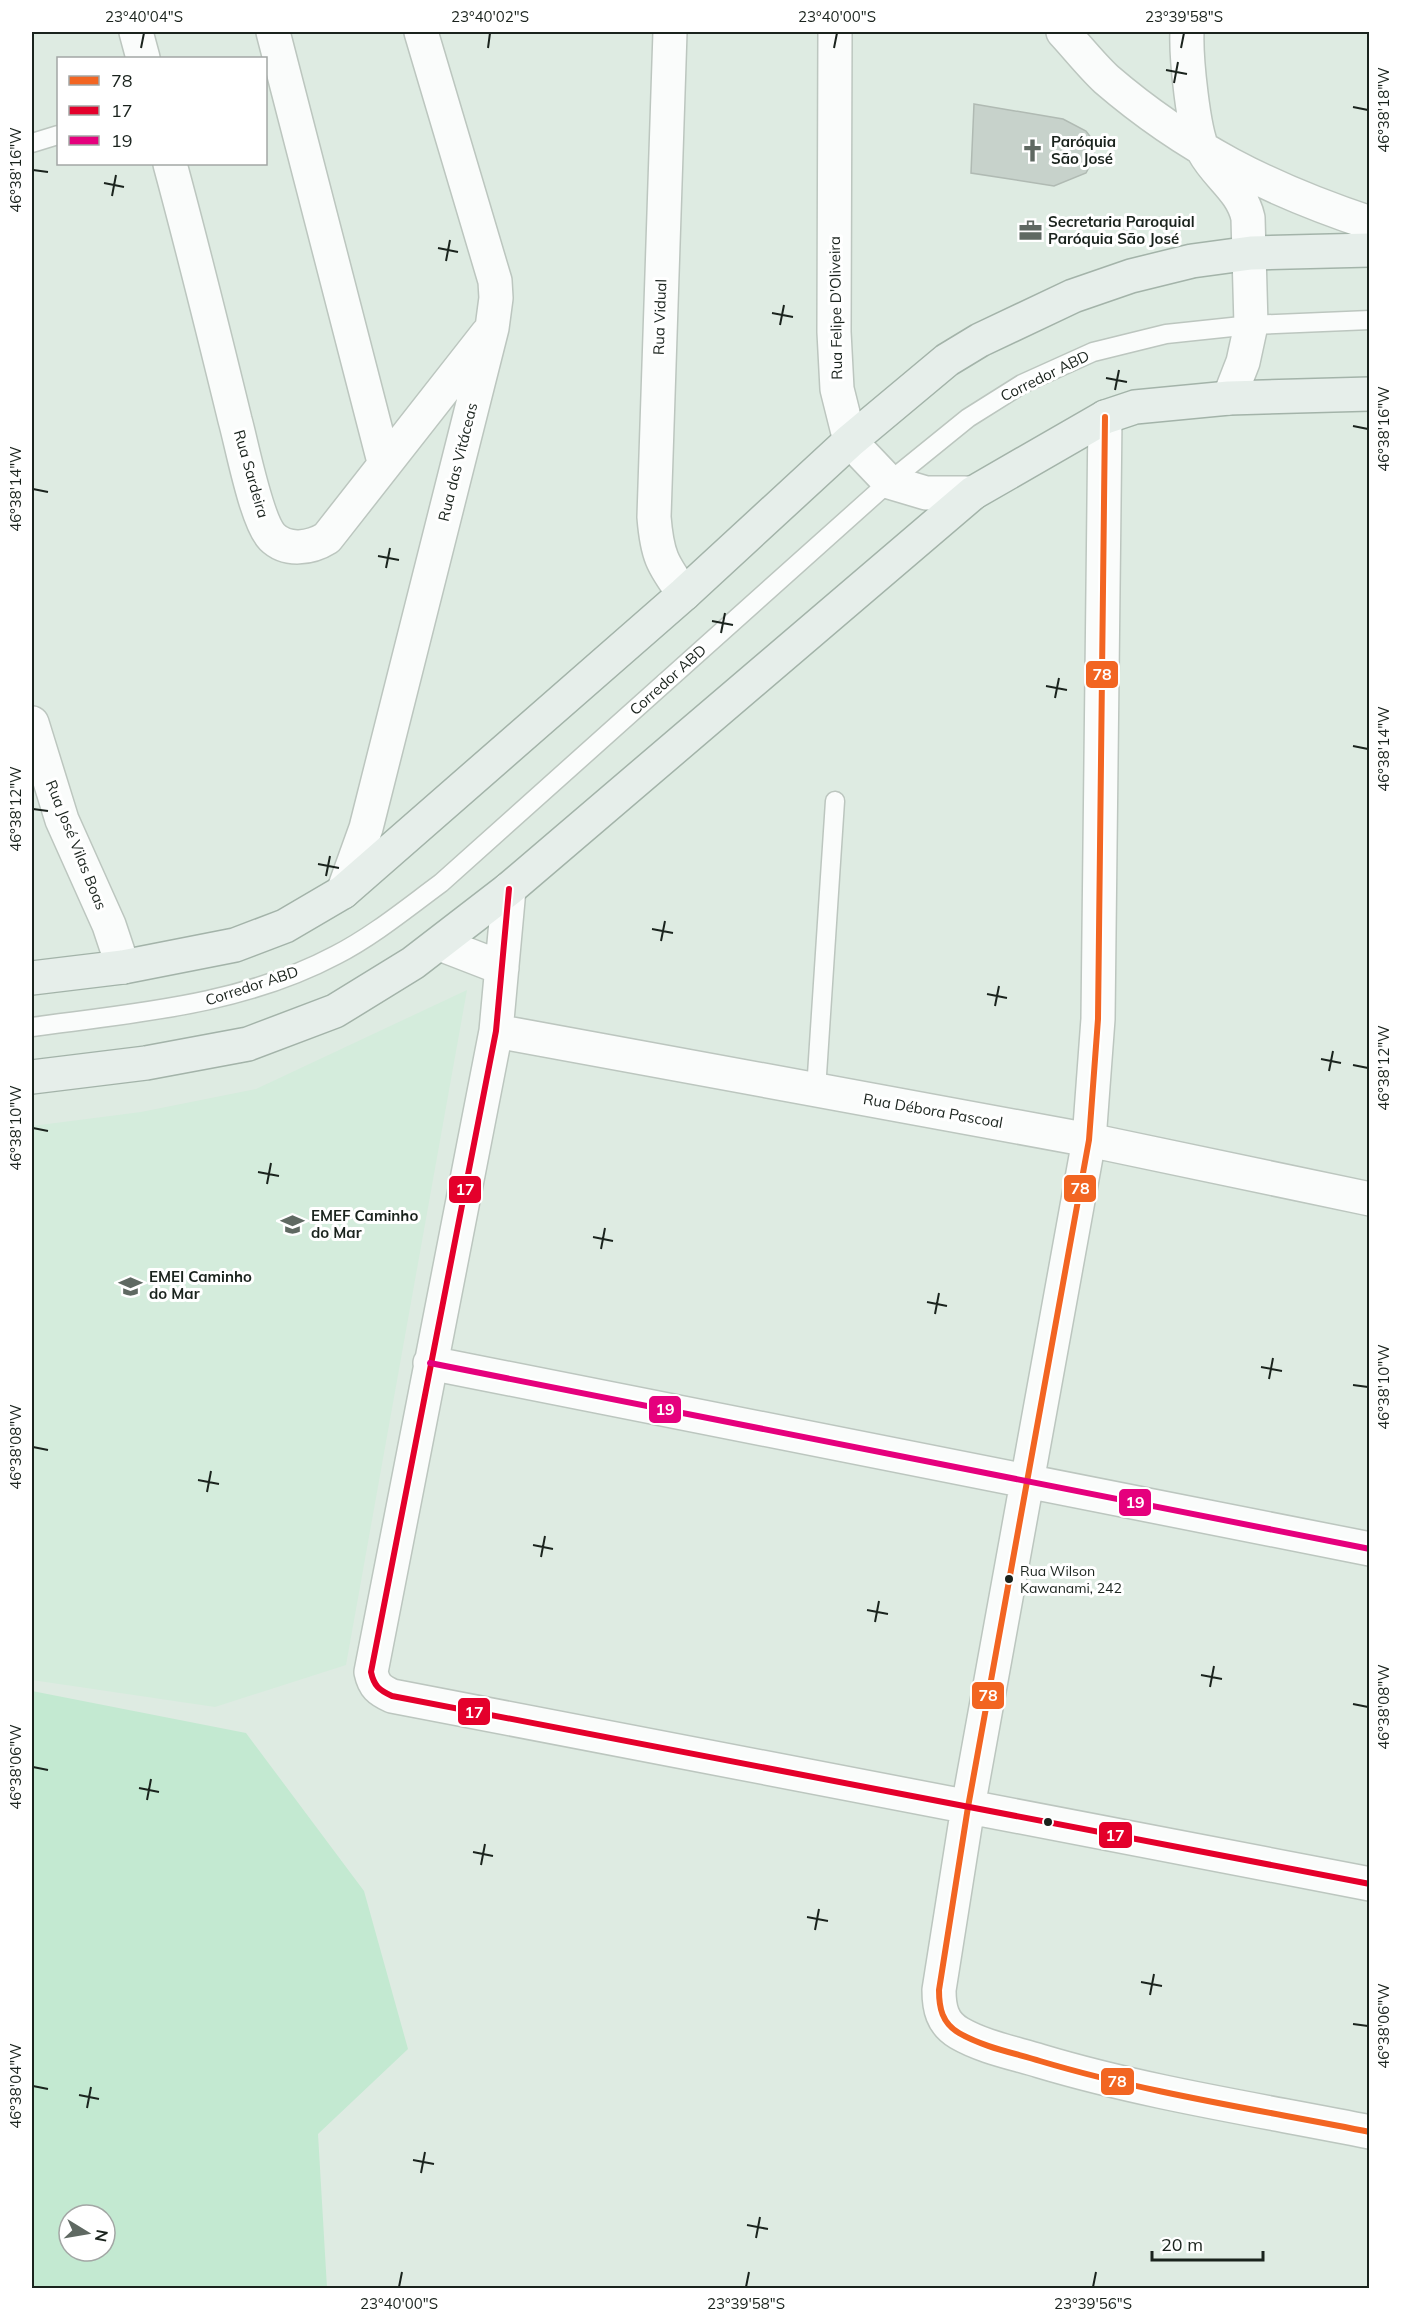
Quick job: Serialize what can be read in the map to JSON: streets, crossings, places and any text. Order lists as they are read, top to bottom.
{
  "streets": {
    "street": [
      "Rua Felipe D'Oliveira",
      "Rua Vidual",
      "Rua das Vitáceas",
      "Rua Sardeira",
      "Rua José Vilas Boas",
      "Rua Débora Pascoal"
    ],
    "lane": ["Corredor ABD"]
  },
  "crossings": [
    ["Rua Felipe D'Oliveira", "Corredor ABD"],
    ["Rua das Vitáceas", "Rua Sardeira"]
  ],
  "places": {
    "church": ["Paróquia São José"],
    "office": ["Secretaria Paroquial Paróquia São José"],
    "school or university": ["EMEF Caminho do Mar", "EMEI Caminho do Mar"],
    "other": ["Rua Wilson Kawanami, 242"]
  },
  "lines": ["transit line 78", "transit line 17", "transit line 19"],
  "legend": ["78", "17", "19"],
  "scale_bar": "20 m",
  "north": "right",
  "coordinates": [
    "23°40'04\"S",
    "23°40'02\"S",
    "23°40'00\"S",
    "23°39'58\"S",
    "46°38'18\"W",
    "46°38'16\"W",
    "46°38'14\"W",
    "46°38'12\"W",
    "46°38'10\"W",
    "46°38'08\"W",
    "46°38'06\"W",
    "46°38'04\"W",
    "23°39'56\"S"
  ]
}
